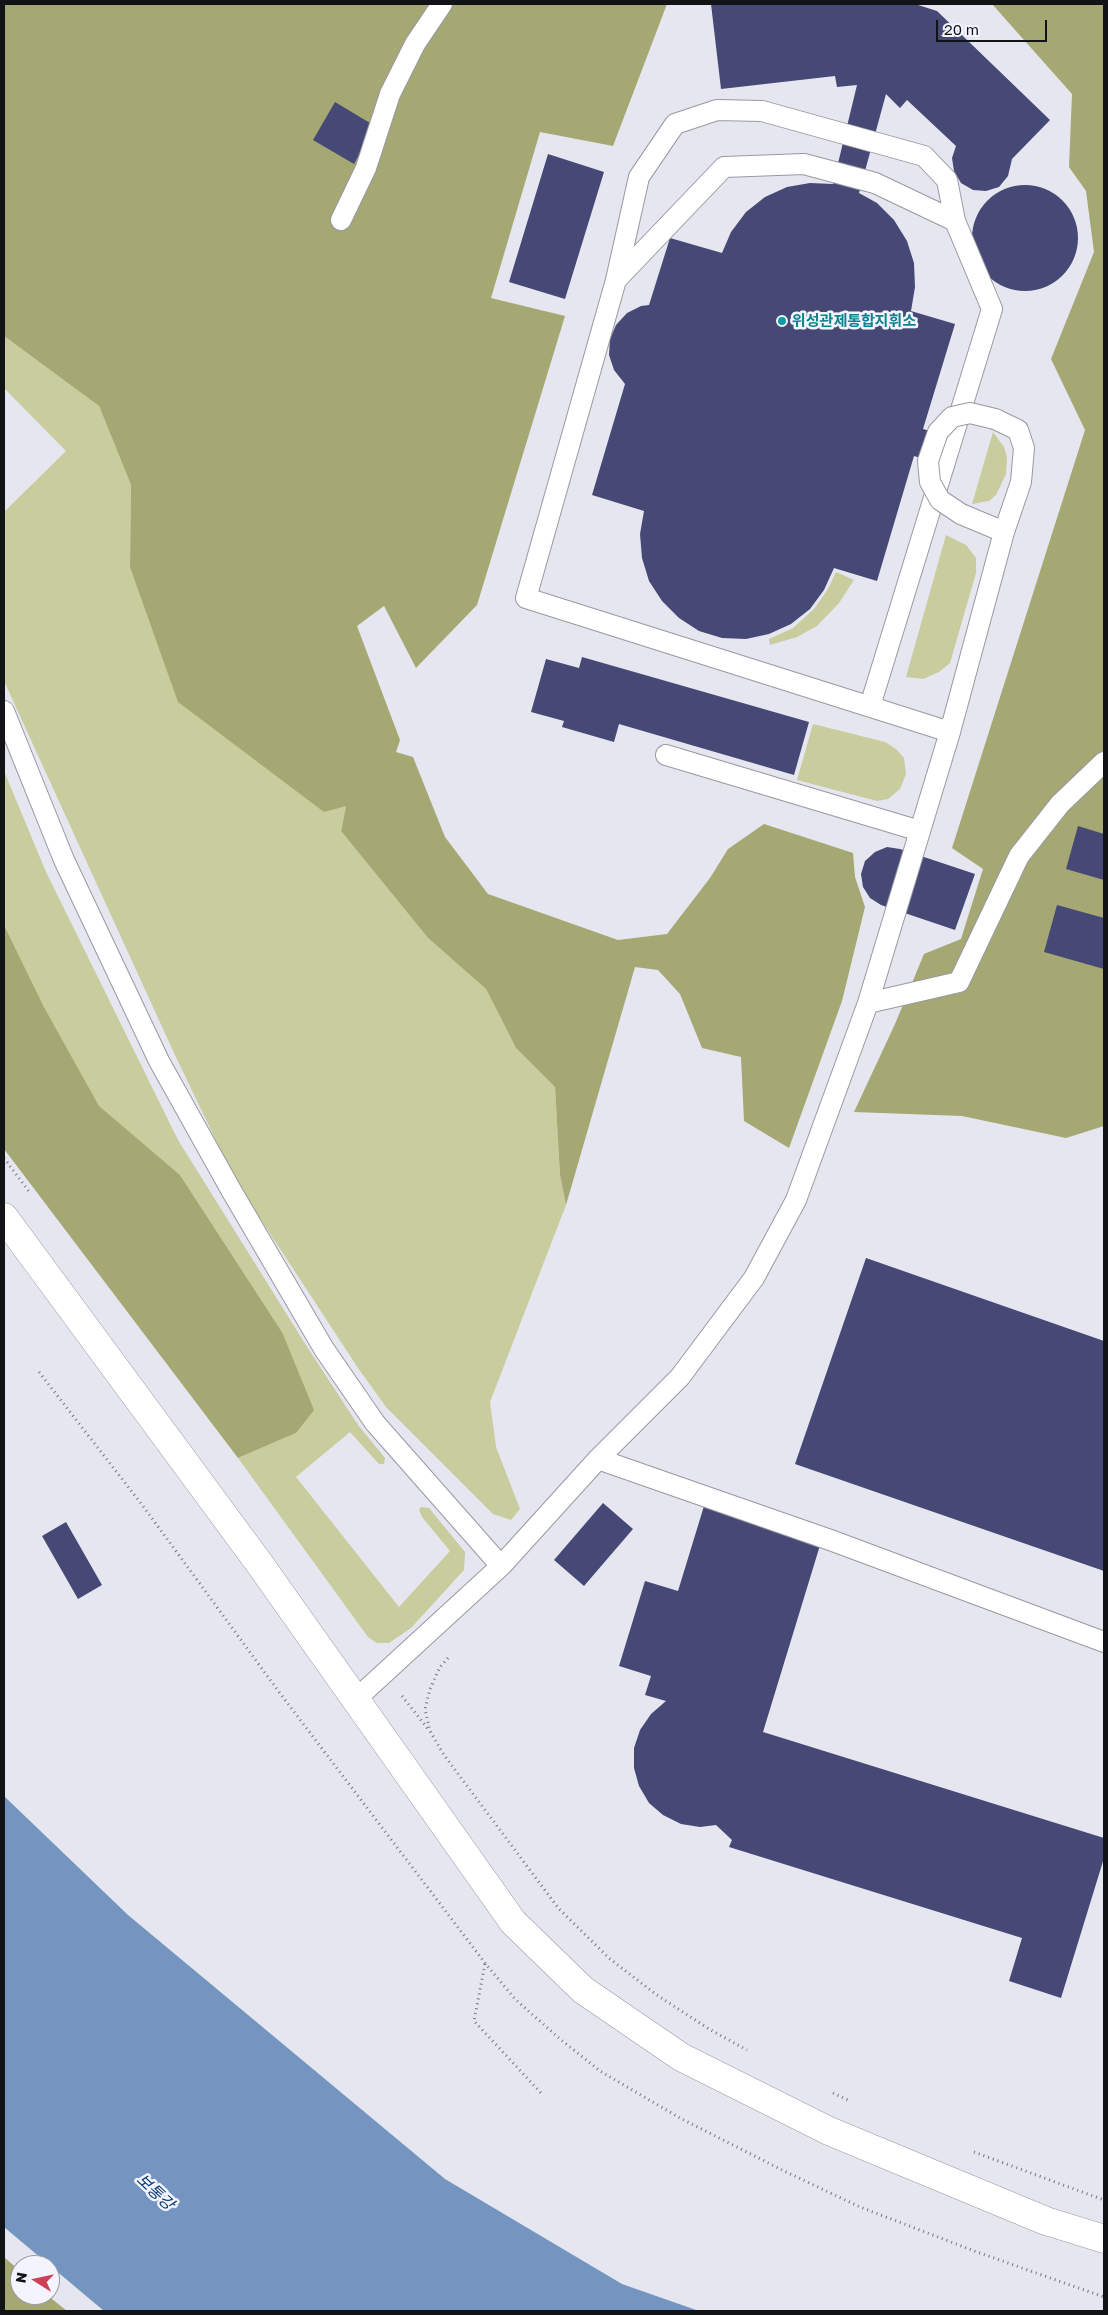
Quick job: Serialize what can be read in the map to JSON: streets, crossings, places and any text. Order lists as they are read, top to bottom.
{
  "water": ["보통강"],
  "places": ["위성관제통합지휘소"],
  "scale_bar": "20 m",
  "north": "left"
}
